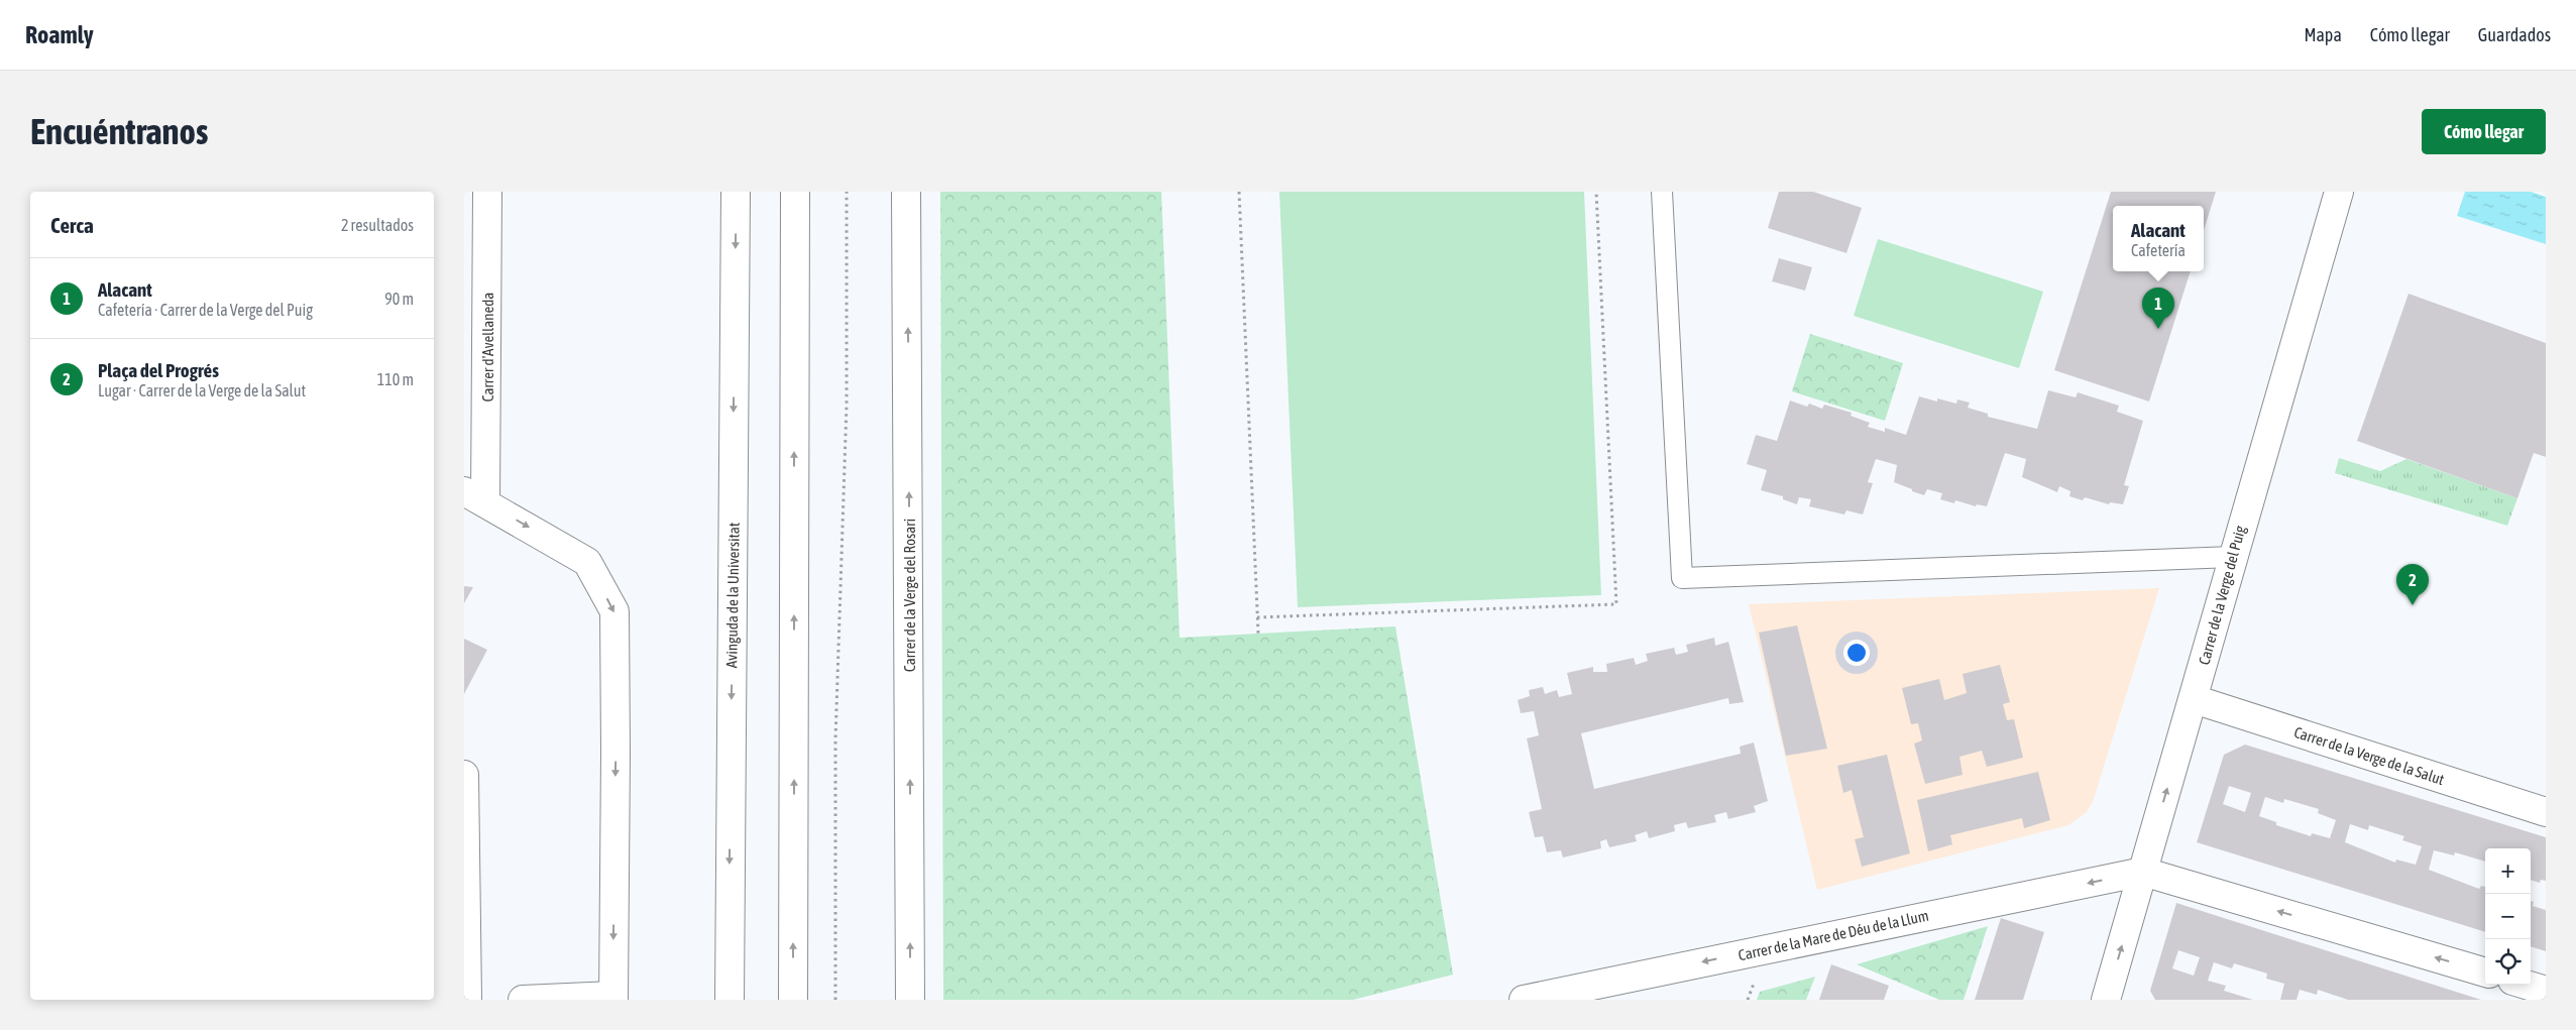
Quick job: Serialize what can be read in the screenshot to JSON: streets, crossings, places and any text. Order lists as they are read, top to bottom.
{
  "streets": {
    "street": [
      "Carrer d'Avellaneda",
      "Avinguda de la Universitat",
      "Carrer de la Verge del Rosari",
      "Carrer de la Verge del Puig",
      "Carrer de la Verge de la Salut",
      "Carrer de la Mare de Déu de la Llum"
    ]
  },
  "crossings": [
    ["Carrer de la Verge del Puig", "Carrer de la Verge de la Salut"],
    ["Carrer de la Verge del Puig", "Carrer de la Mare de Déu de la Llum"]
  ],
  "one_way": ["Carrer de la Verge del Puig", "Carrer de la Mare de Déu de la Llum"],
  "page": {
    "header": "Roamly",
    "nav": ["Mapa", "Cómo llegar", "Guardados"],
    "buttons": "Cómo llegar",
    "title": "Encuéntranos",
    "heading": ["Cerca", "2 resultados"],
    "popup": ["Alacant", "Cafetería"],
    "list": [
      {
        "mark": "1",
        "name": "Alacant",
        "note": "Cafetería · Carrer de la Verge del Puig",
        "value": "90 m"
      },
      {
        "mark": "2",
        "name": "Plaça del Progrés",
        "note": "Lugar · Carrer de la Verge de la Salut",
        "value": "110 m"
      }
    ],
    "pins": ["1", "2"],
    "map_buttons": ["+", "−"]
  }
}
